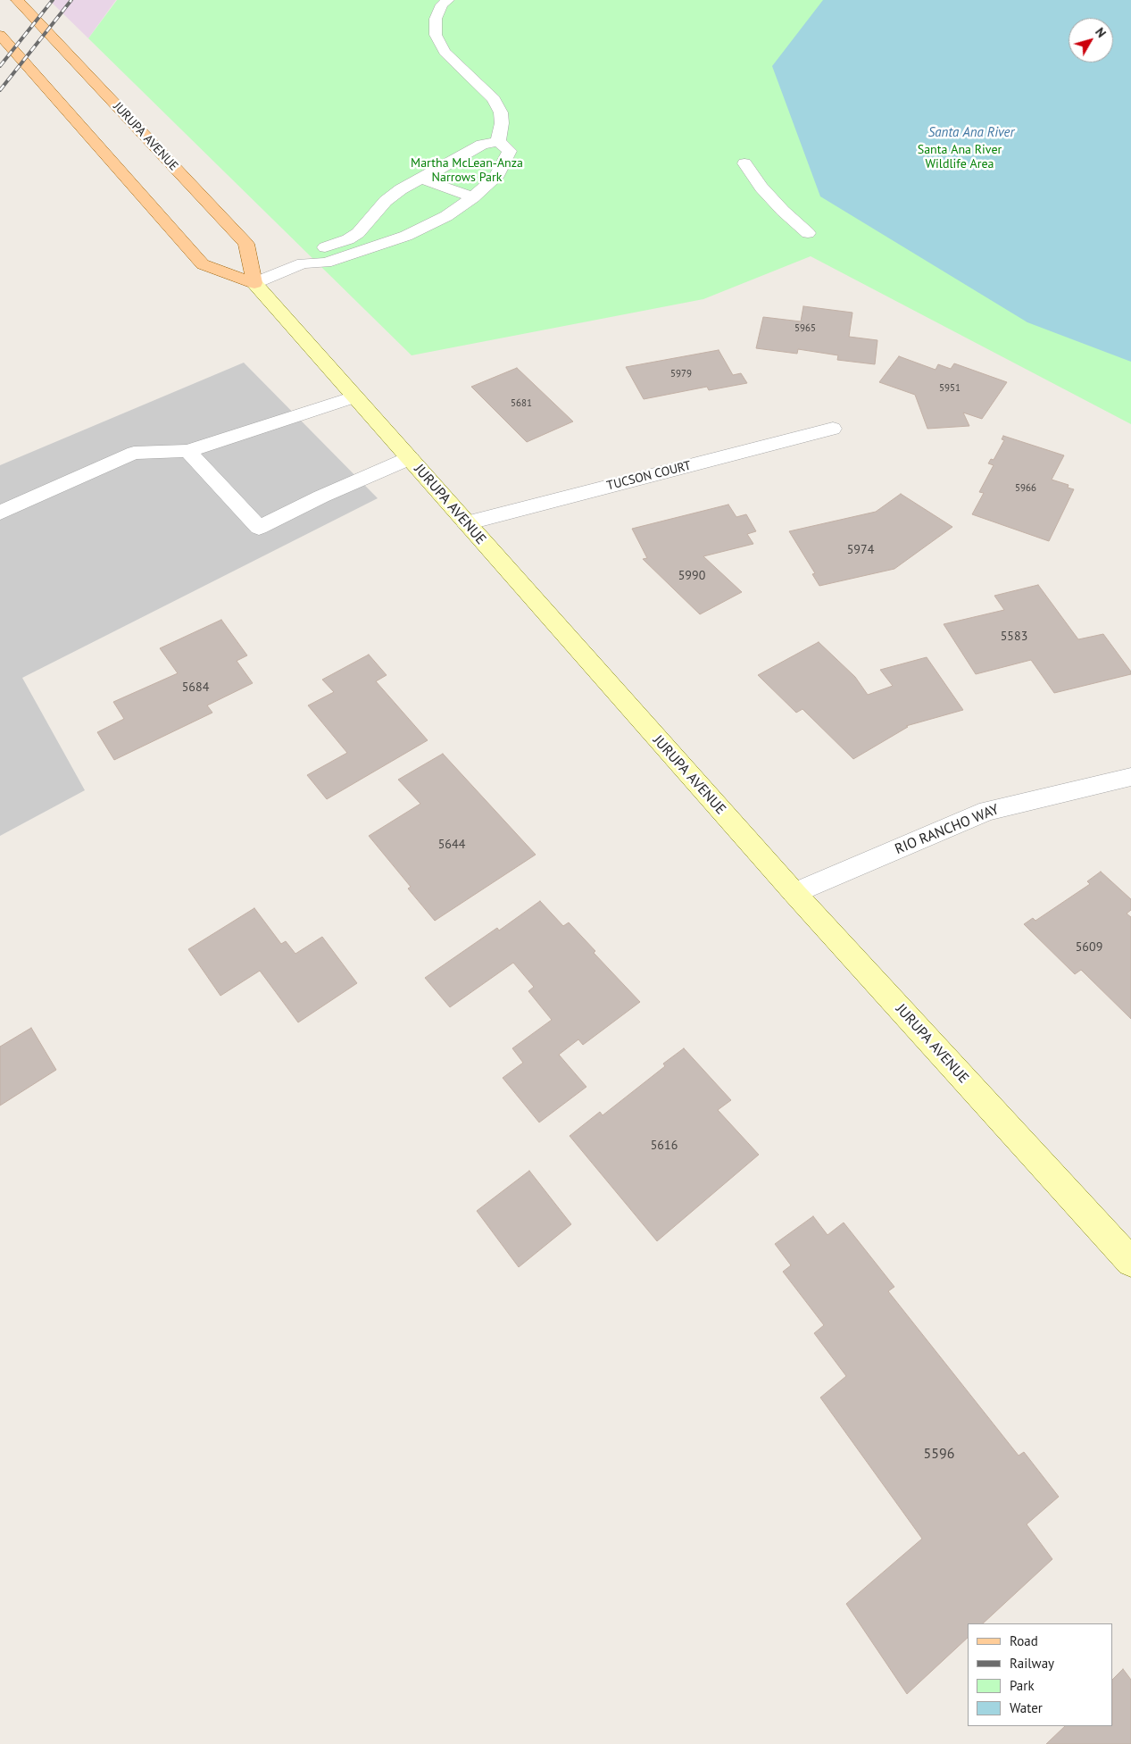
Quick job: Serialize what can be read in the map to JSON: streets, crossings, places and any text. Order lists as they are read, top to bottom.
{
  "streets": {
    "main road": ["JURUPA AVENUE"],
    "street": ["TUCSON COURT", "RIO RANCHO WAY"]
  },
  "crossings": [
    ["JURUPA AVENUE", "TUCSON COURT"],
    ["JURUPA AVENUE", "RIO RANCHO WAY"]
  ],
  "water": ["Santa Ana River"],
  "parks": ["Santa Ana River Wildlife Area", "Martha McLean-Anza Narrows Park"],
  "house_numbers": [
    "5965",
    "5979",
    "5951",
    "5681",
    "5966",
    "5974",
    "5990",
    "5583",
    "5684",
    "5644",
    "5609",
    "5616",
    "5596"
  ],
  "legend": [
    "Road",
    "Railway",
    "Park",
    "Water"
  ],
  "north": "top right"
}
